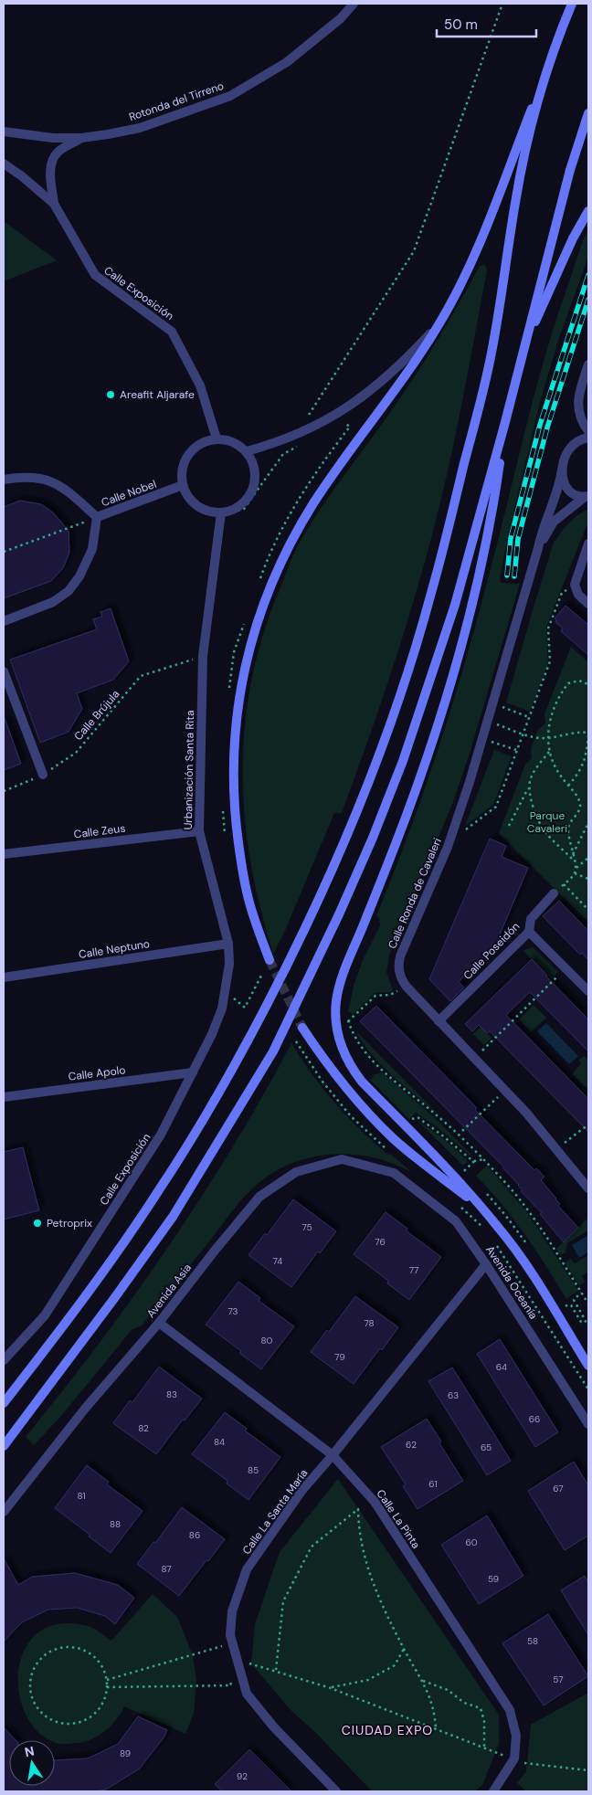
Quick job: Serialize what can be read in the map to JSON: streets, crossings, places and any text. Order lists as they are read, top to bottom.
{
  "streets": {
    "street": [
      "Rotonda del Tirreno",
      "Calle Exposición",
      "Calle Nobel",
      "Urbanización Santa Rita",
      "Calle Zeus",
      "Calle Ronda de Cavaleri",
      "Calle Neptuno",
      "Calle Poseidón",
      "Calle Apolo",
      "Avenida Oceanía",
      "Avenida Asia",
      "Calle La Santa María",
      "Calle La Pinta"
    ],
    "path": ["Calle Brújula"]
  },
  "crossings": [
    ["Calle Exposición", "Calle Nobel"],
    ["Calle Exposición", "Urbanización Santa Rita"],
    ["Calle Exposición", "Calle Apolo"],
    ["Calle Nobel", "Urbanización Santa Rita"],
    ["Calle Brújula", "Urbanización Santa Rita"],
    ["Urbanización Santa Rita", "Calle Zeus"],
    ["Urbanización Santa Rita", "Calle Neptuno"],
    ["Urbanización Santa Rita", "Calle Apolo"],
    ["Calle Ronda de Cavaleri", "Calle Poseidón"],
    ["Avenida Oceanía", "Avenida Asia"],
    ["Avenida Oceanía", "Calle La Santa María"],
    ["Avenida Asia", "Calle La Pinta"],
    ["Calle La Santa María", "Calle La Pinta"]
  ],
  "districts": ["CIUDAD EXPO"],
  "parks": ["Parque Cavaleri"],
  "places": ["Areafit Aljarafe", "Petroprix"],
  "house_numbers": [
    "75",
    "76",
    "74",
    "77",
    "73",
    "78",
    "80",
    "79",
    "64",
    "83",
    "63",
    "66",
    "82",
    "84",
    "62",
    "65",
    "85",
    "61",
    "67",
    "81",
    "88",
    "86",
    "60",
    "87",
    "59",
    "58",
    "57",
    "89",
    "92"
  ],
  "scale_bar": "50 m",
  "north": "top"
}
